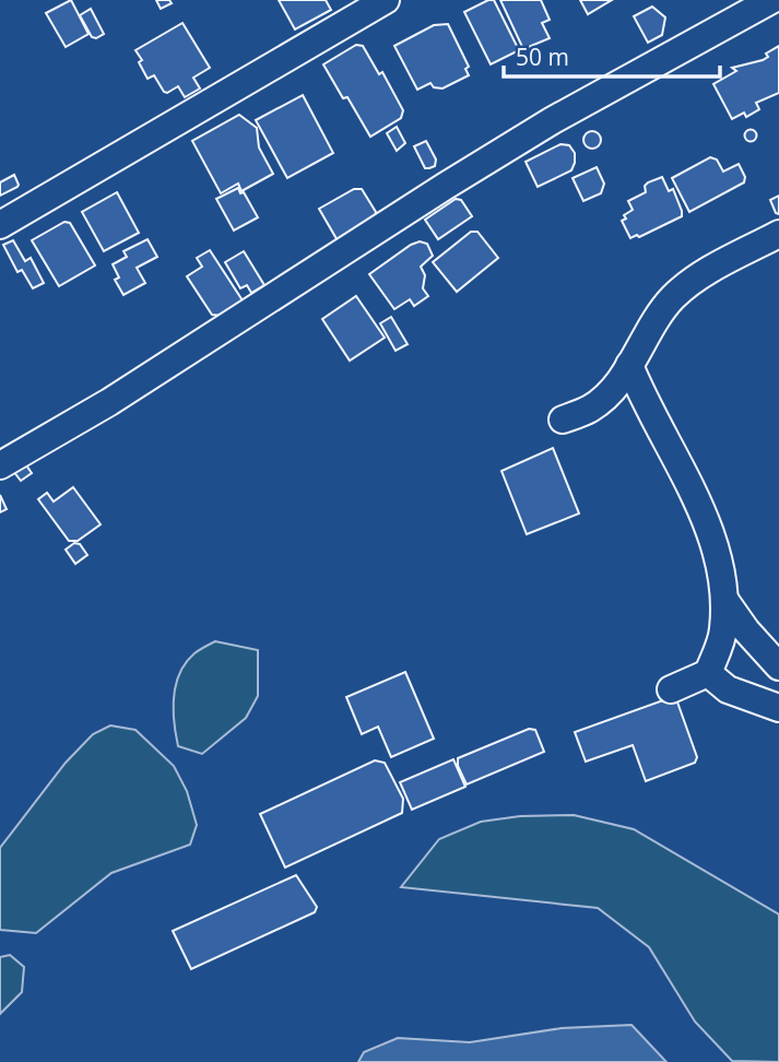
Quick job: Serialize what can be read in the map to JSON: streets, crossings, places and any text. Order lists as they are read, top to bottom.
{
  "scale_bar": "50 m"
}
